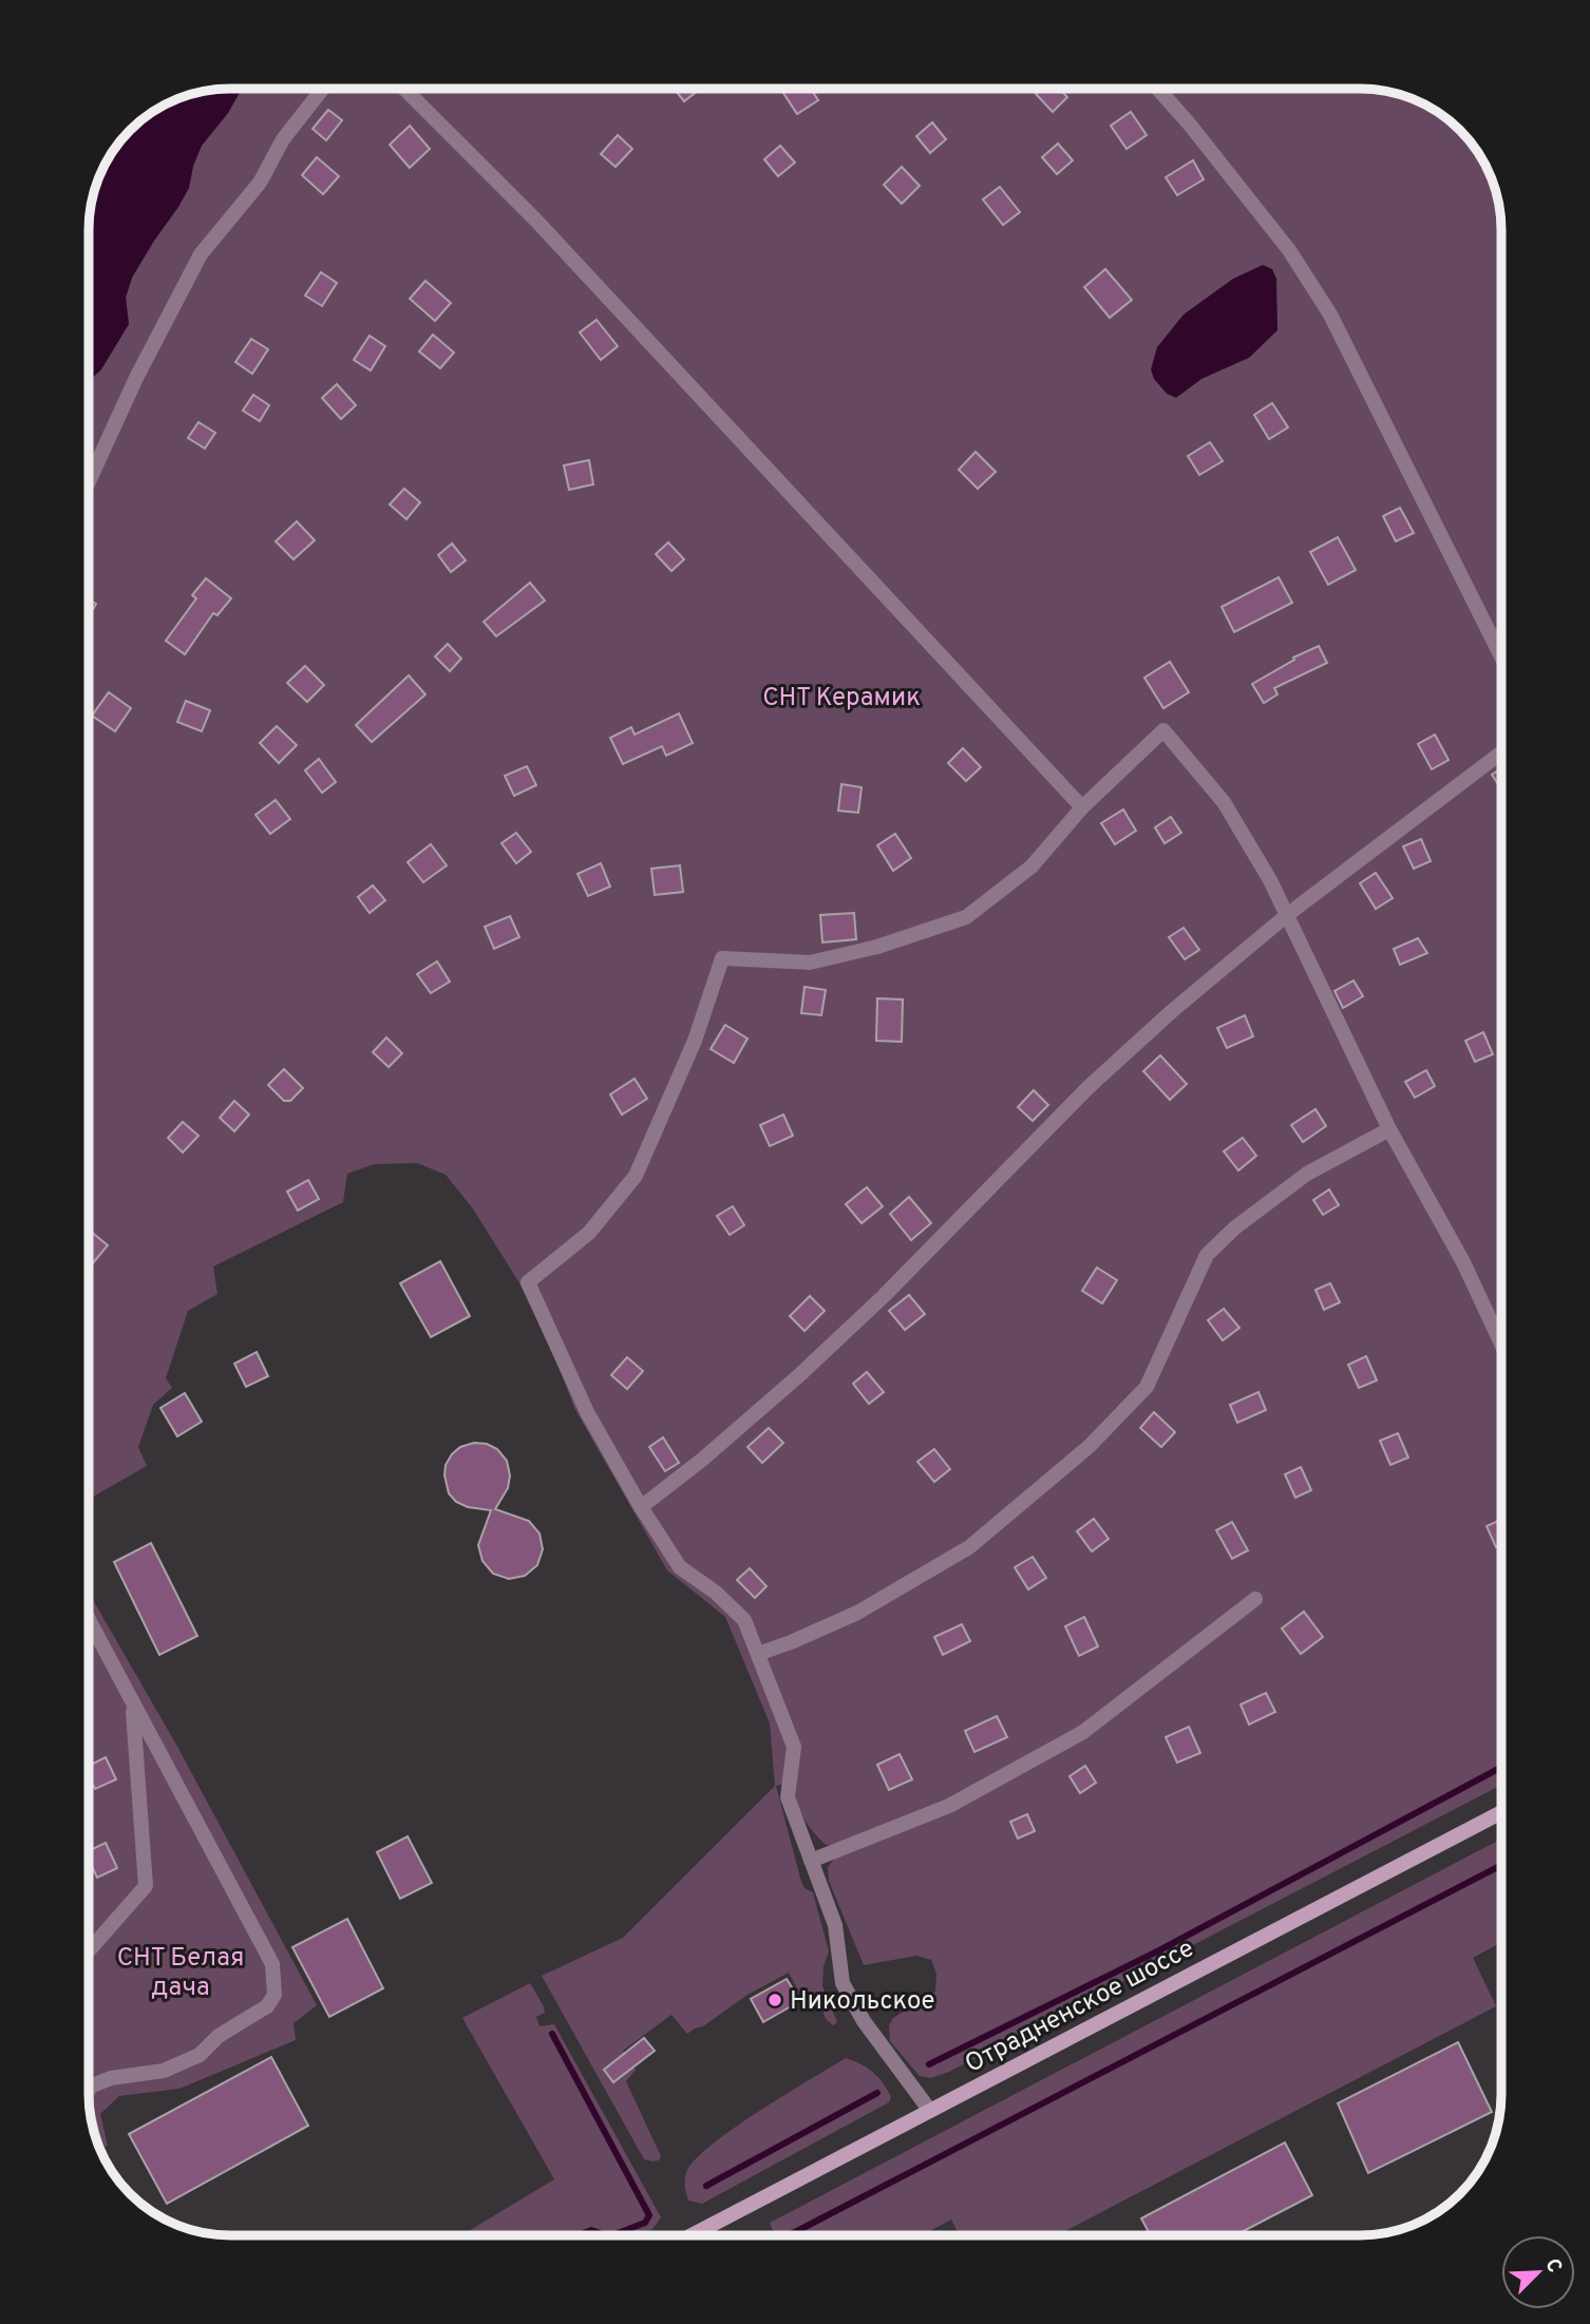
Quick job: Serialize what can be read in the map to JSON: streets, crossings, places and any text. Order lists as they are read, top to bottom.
{
  "streets": {
    "main road": ["Отрадненское шоссе"]
  },
  "parks": ["СНТ Керамик", "СНТ Белая дача"],
  "places": ["Никольское"],
  "north": "top right"
}
